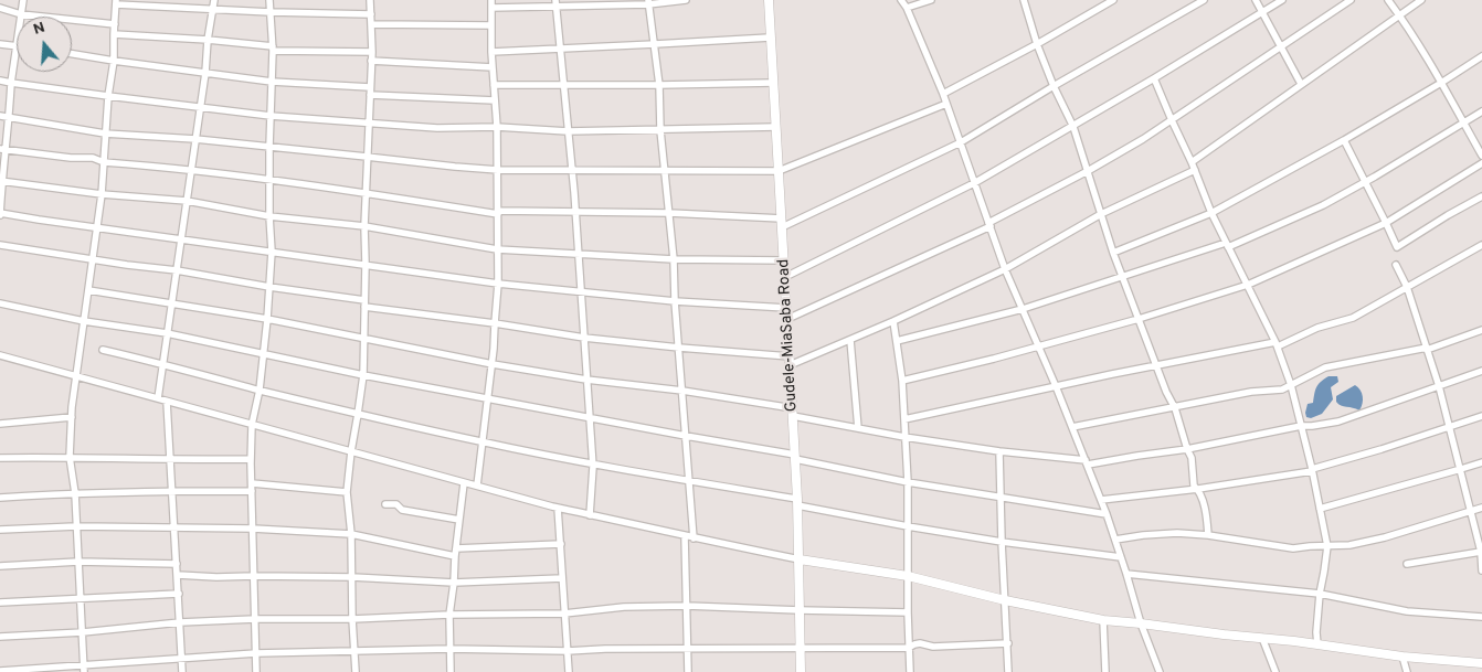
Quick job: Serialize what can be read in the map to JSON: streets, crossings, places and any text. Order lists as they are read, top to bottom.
{
  "streets": {
    "main road": ["Gudele-MiaSaba Road"]
  },
  "north": "top"
}
